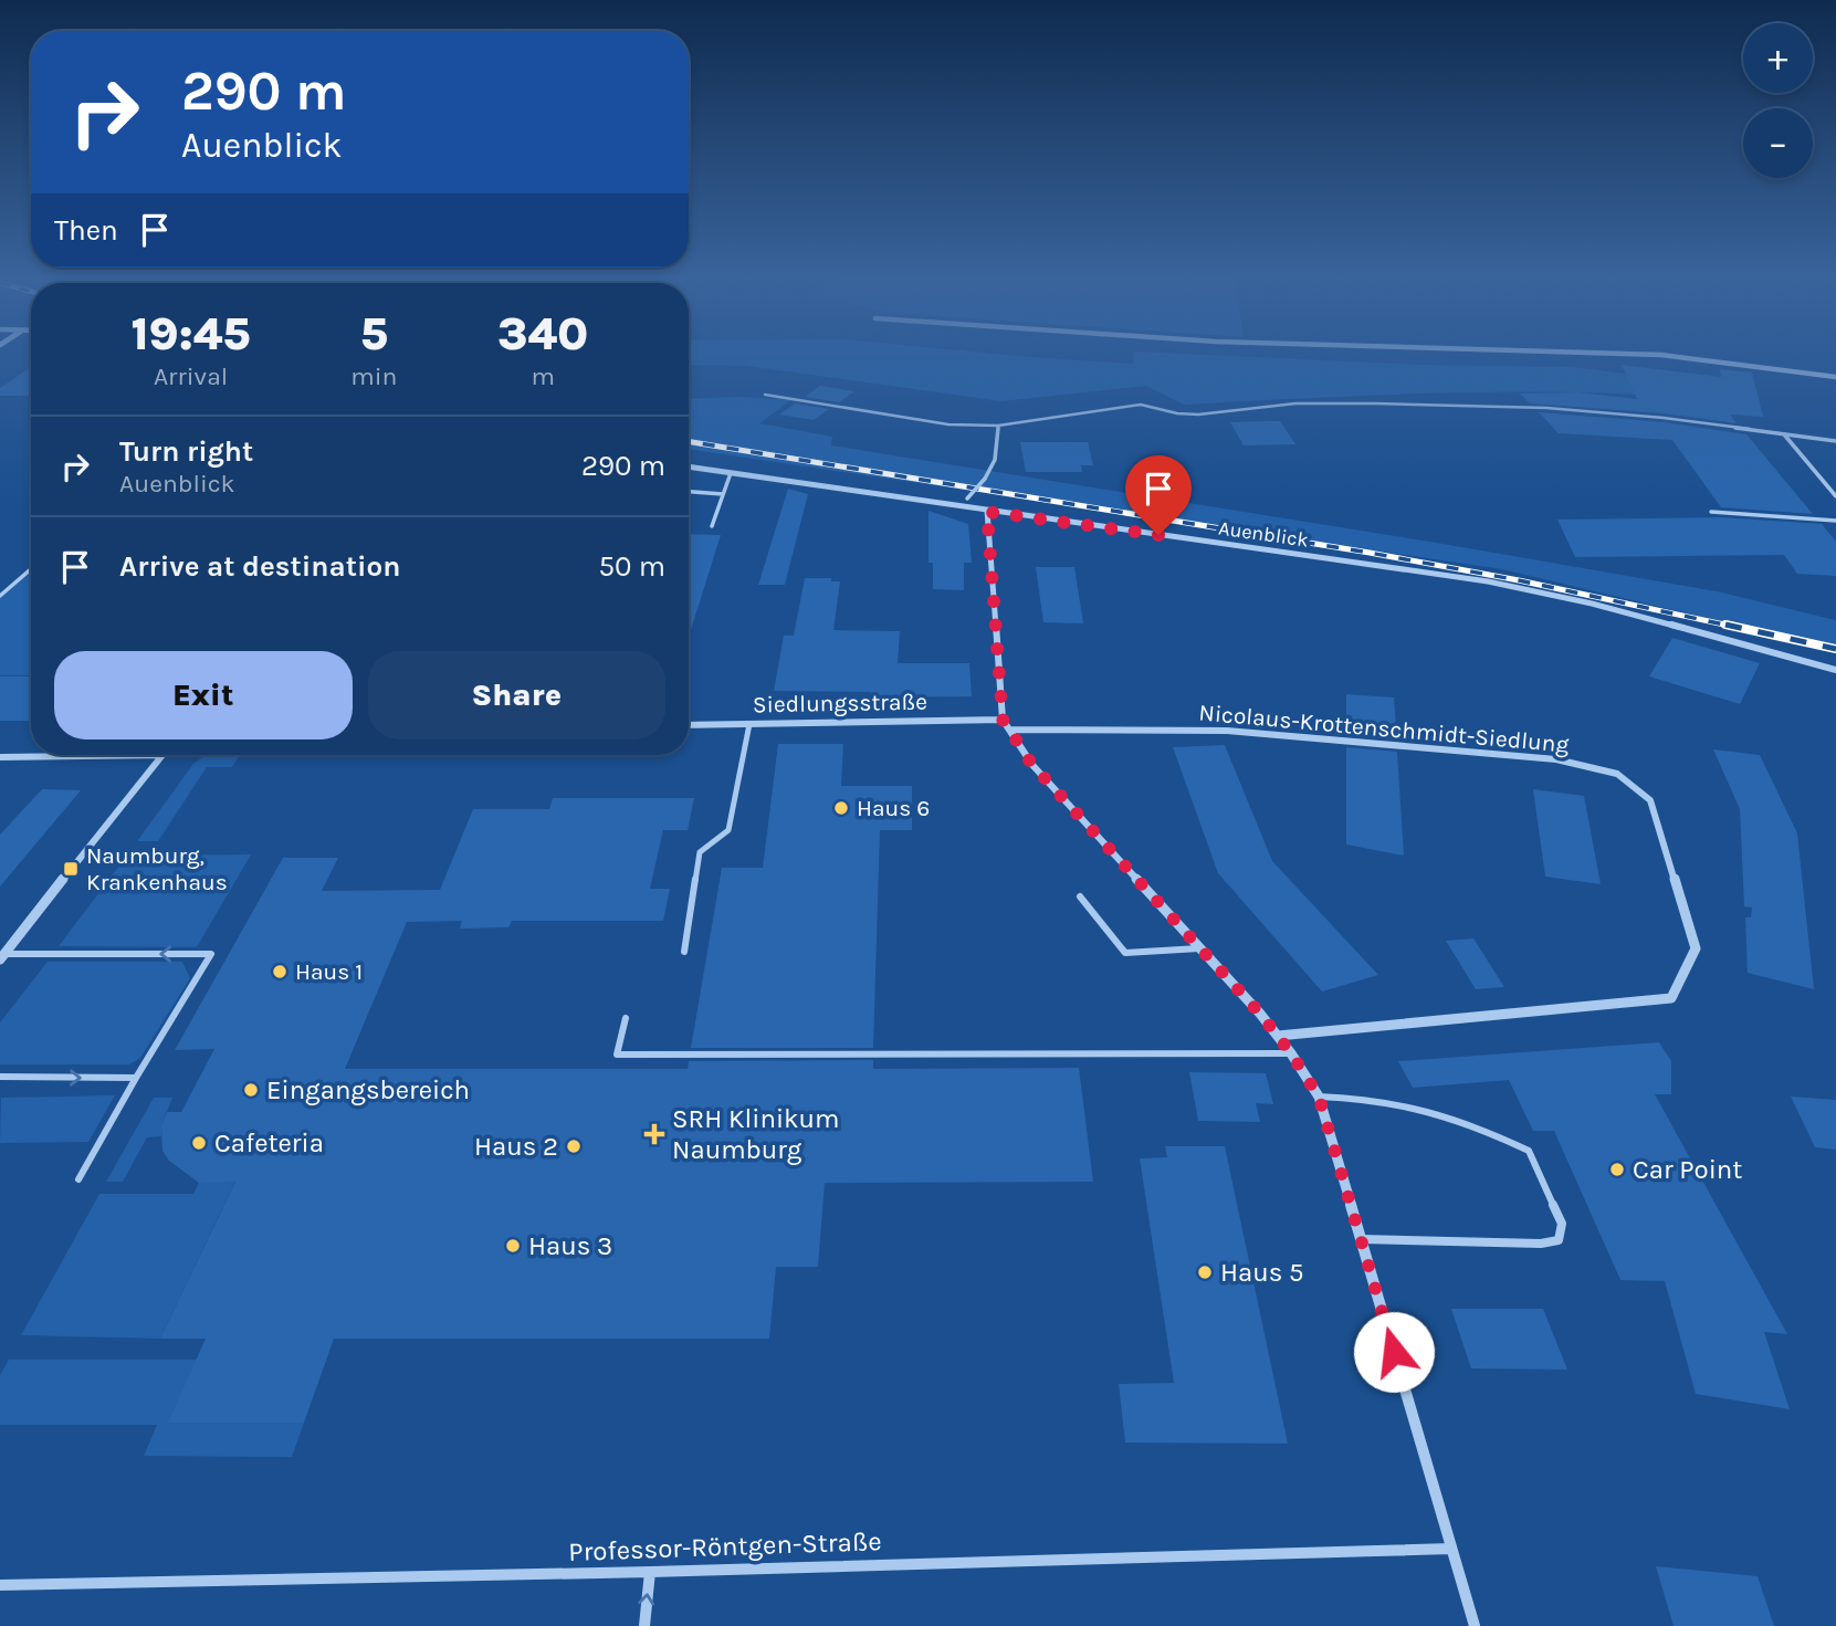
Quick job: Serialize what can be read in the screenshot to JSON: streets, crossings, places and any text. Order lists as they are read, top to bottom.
{
  "streets": {
    "street": [
      "Auenblick",
      "Siedlungsstraße",
      "Nicolaus-Krottenschmidt-Siedlung",
      "Professor-Röntgen-Straße"
    ]
  },
  "places": {
    "other": [
      "Haus 6",
      "Haus 1",
      "Eingangsbereich",
      "Cafeteria",
      "Haus 2",
      "Car Point",
      "Haus 3",
      "Haus 5"
    ],
    "transit": ["Naumburg, Krankenhaus"],
    "health": ["SRH Klinikum Naumburg"]
  },
  "page": {
    "map_buttons": ["+", "−"],
    "turn": ["290 m", "Auenblick"],
    "then": "Then",
    "eta": [
      "19:45",
      "Arrival",
      "5",
      "min",
      "340",
      "m"
    ],
    "list": [
      {
        "name": "Turn right",
        "note": "Auenblick",
        "value": "290 m"
      },
      {
        "name": "Arrive at destination",
        "value": "50 m"
      }
    ],
    "buttons": ["Exit", "Share"]
  }
}
